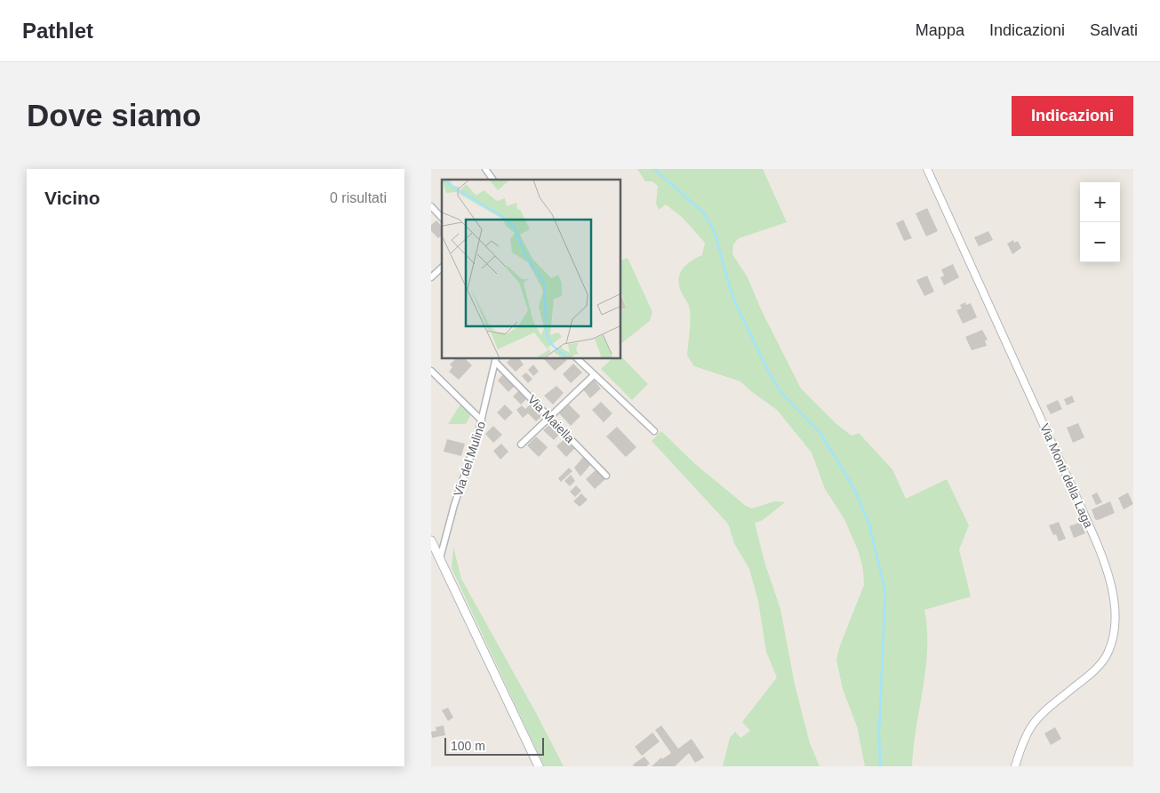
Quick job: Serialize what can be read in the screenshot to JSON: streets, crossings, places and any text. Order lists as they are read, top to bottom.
{
  "streets": {
    "street": ["Via Maiella", "Via del Mulino", "Via Monti della Laga"]
  },
  "crossings": [
    ["Via Maiella", "Via del Mulino"]
  ],
  "scale_bar": "100 m",
  "page": {
    "header": "Pathlet",
    "nav": ["Mappa", "Indicazioni", "Salvati"],
    "buttons": "Indicazioni",
    "title": "Dove siamo",
    "heading": ["Vicino", "0 risultati"],
    "map_buttons": ["+", "−"],
    "scale": "100 m"
  }
}
